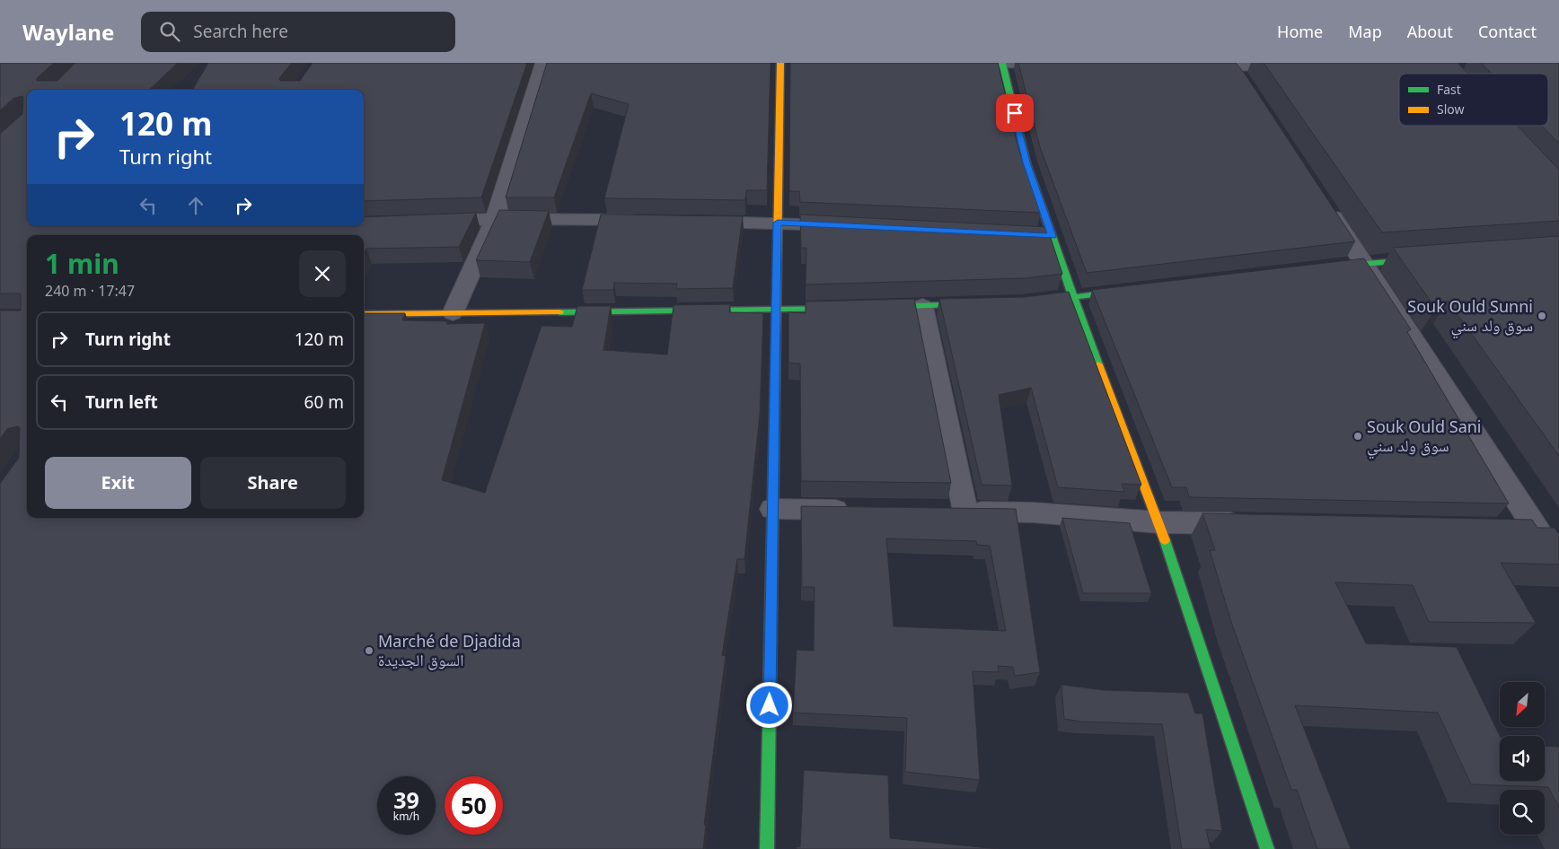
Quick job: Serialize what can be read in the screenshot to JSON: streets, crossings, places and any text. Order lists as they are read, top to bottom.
{
  "places": ["Souk Ould Sunni سوق ولد سني", "Souk Ould Sani سوق ولد سني", "Marché de Djadida السوق الجديدة"],
  "legend": ["Fast", "Slow"],
  "north": "bottom left",
  "page": {
    "header": "Waylane",
    "search": "Search here",
    "nav": [
      "Home",
      "Map",
      "About",
      "Contact"
    ],
    "turn": ["120 m", "Turn right"],
    "heading": ["1 min", "240 m · 17:47"],
    "list": [
      {
        "name": "Turn right",
        "value": "120 m"
      },
      {
        "name": "Turn left",
        "value": "60 m"
      }
    ],
    "buttons": ["Exit", "Share"],
    "speed": "39 km/h",
    "limit": "50"
  }
}
